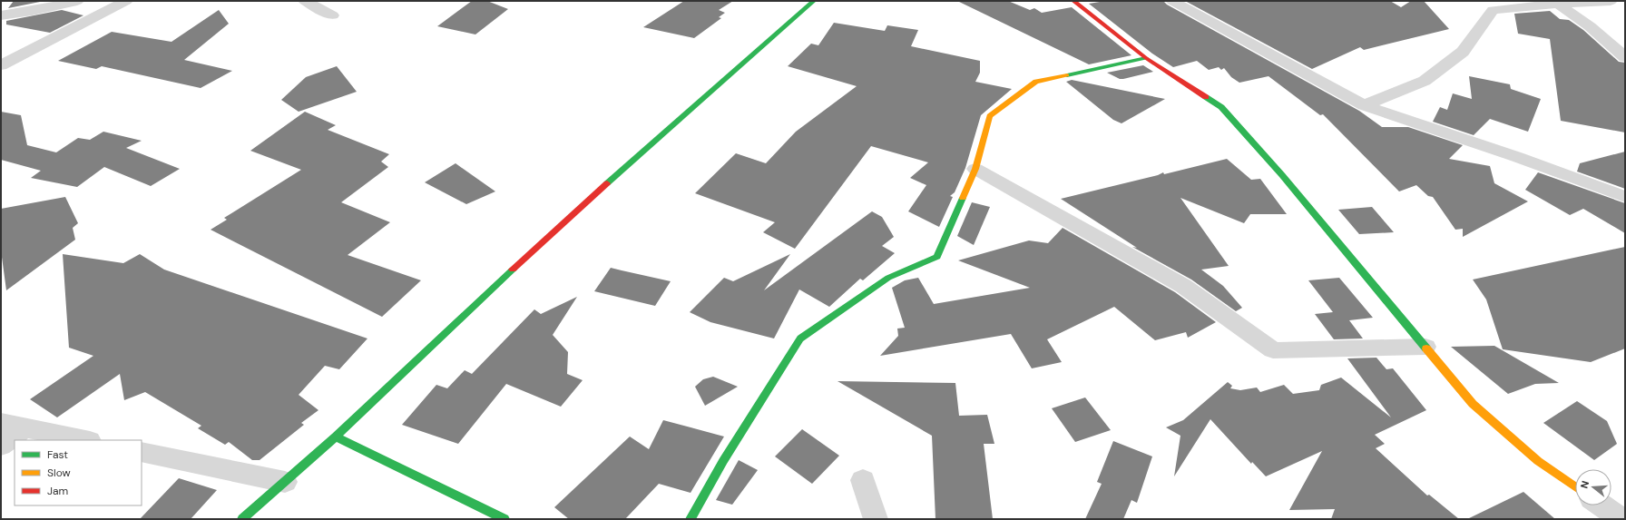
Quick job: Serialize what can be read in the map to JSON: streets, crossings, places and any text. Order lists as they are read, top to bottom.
{
  "legend": ["Fast", "Slow", "Jam"],
  "north": "left"
}
